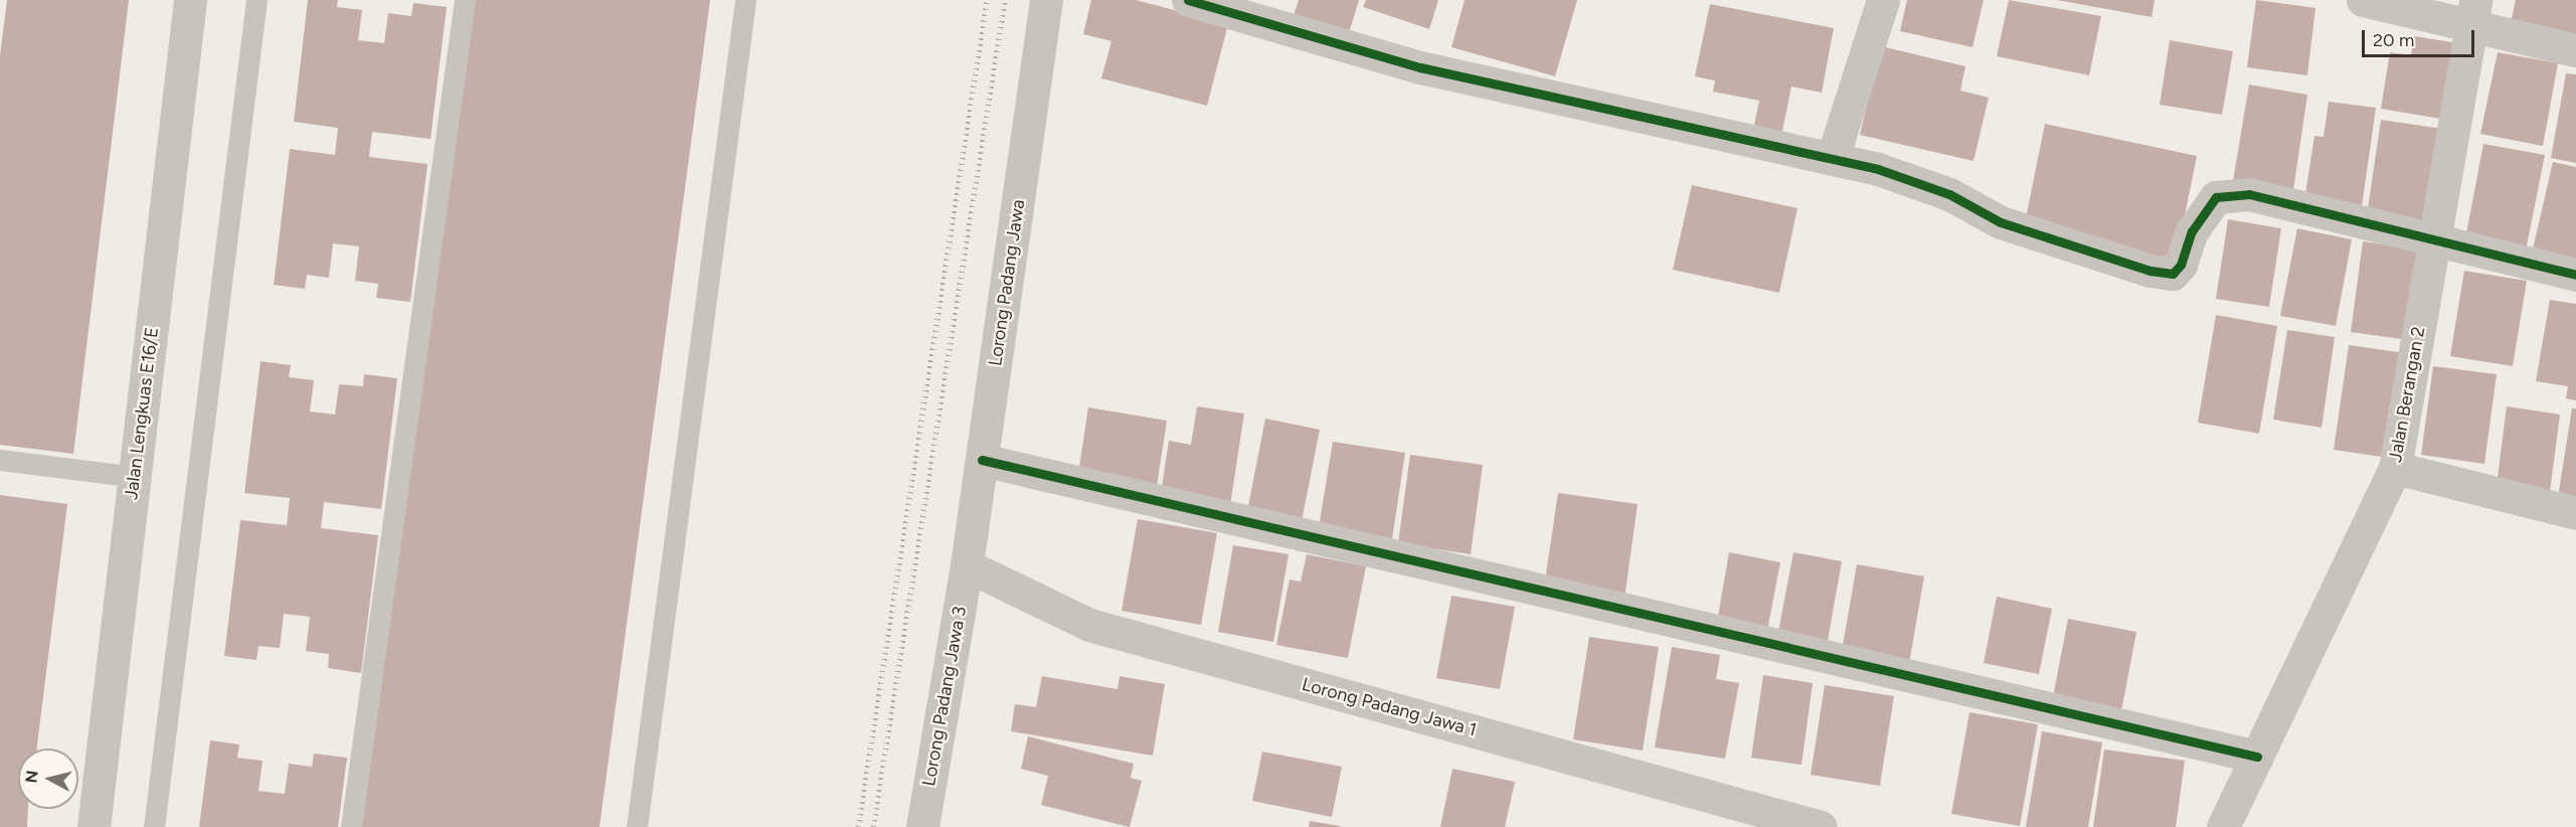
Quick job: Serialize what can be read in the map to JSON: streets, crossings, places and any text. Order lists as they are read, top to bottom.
{
  "streets": {
    "street": [
      "Lorong Padang Jawa",
      "Jalan Berangan 2",
      "Jalan Lengkuas E16/E",
      "Lorong Padang Jawa 3",
      "Lorong Padang Jawa 1"
    ]
  },
  "crossings": [
    ["Lorong Padang Jawa", "Lorong Padang Jawa 3"],
    ["Lorong Padang Jawa", "Lorong Padang Jawa 1"],
    ["Lorong Padang Jawa 3", "Lorong Padang Jawa 1"]
  ],
  "scale_bar": "20 m",
  "north": "left"
}
